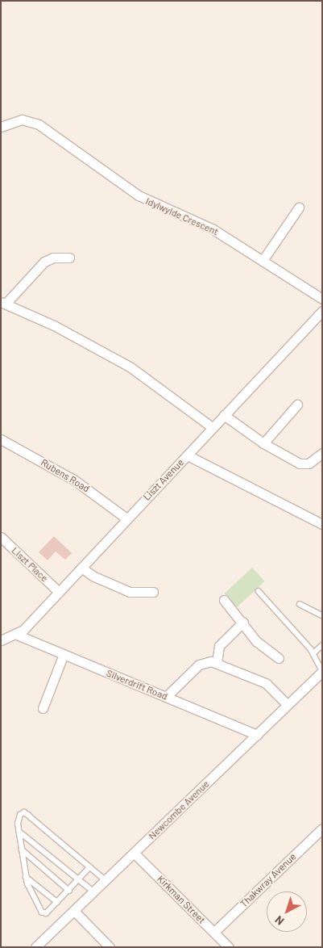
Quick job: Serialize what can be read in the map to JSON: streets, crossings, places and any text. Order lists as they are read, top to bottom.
{
  "streets": {
    "street": [
      "Idylwylde Crescent",
      "Rubens Road",
      "Liszt Avenue",
      "Liszt Place",
      "Silverdrift Road",
      "Newcombe Avenue",
      "Thakwray Avenue",
      "Kirkman Street"
    ]
  },
  "crossings": [
    ["Rubens Road", "Liszt Avenue"],
    ["Liszt Avenue", "Liszt Place"],
    ["Liszt Avenue", "Silverdrift Road"],
    ["Silverdrift Road", "Newcombe Avenue"],
    ["Newcombe Avenue", "Kirkman Street"],
    ["Thakwray Avenue", "Kirkman Street"]
  ],
  "north": "bottom left"
}
